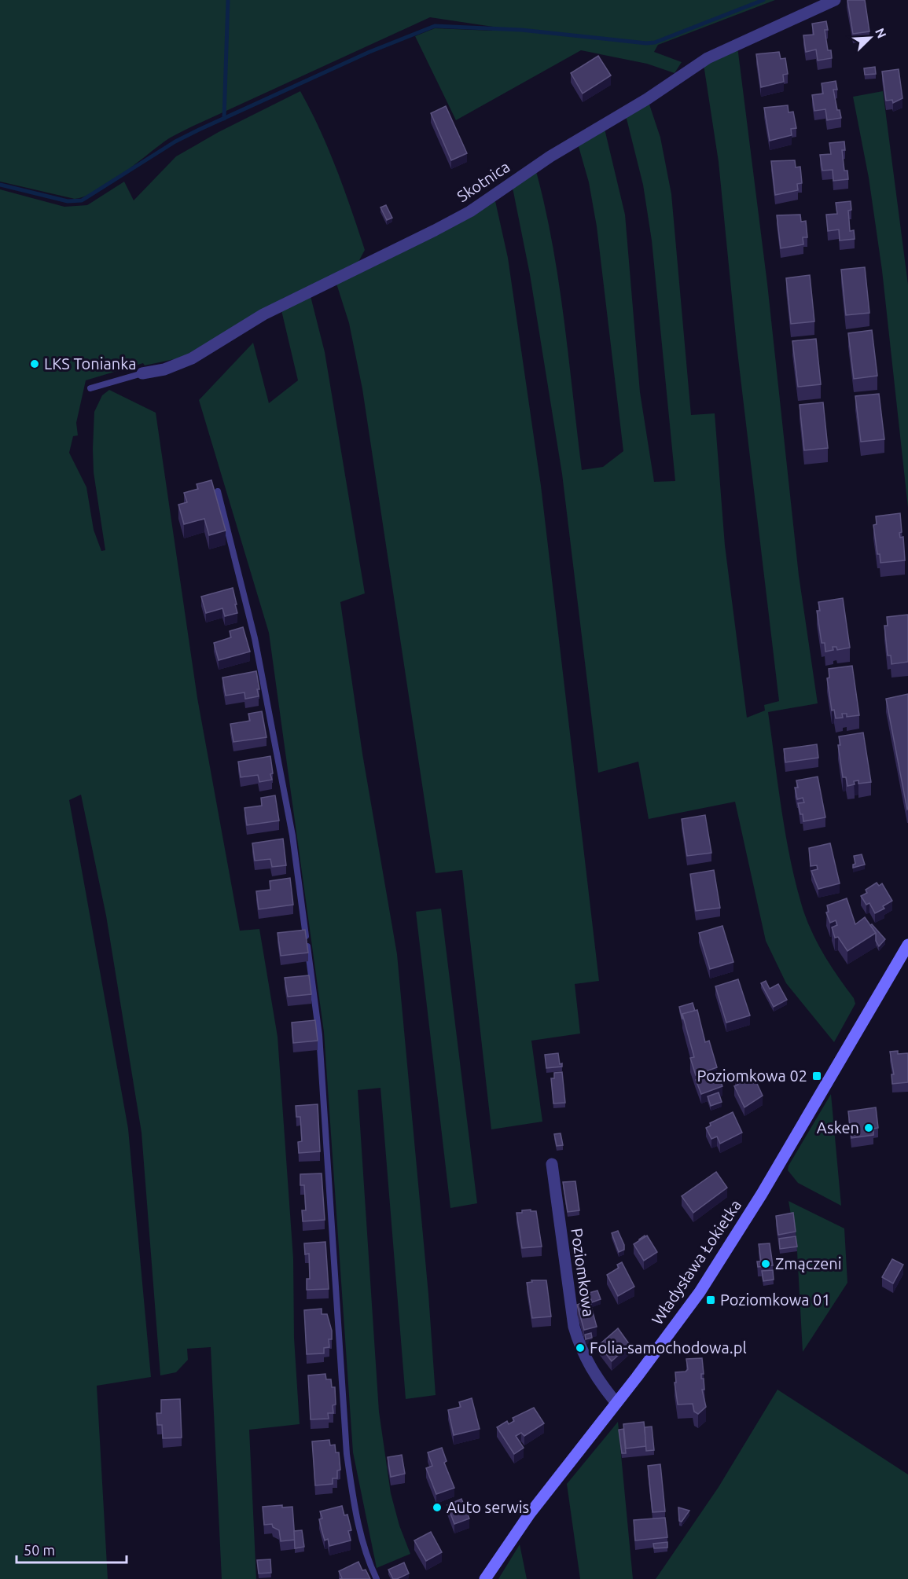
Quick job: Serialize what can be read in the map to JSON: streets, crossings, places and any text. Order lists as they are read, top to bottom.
{
  "streets": {
    "street": ["Skotnica", "Władysława Łokietka", "Poziomkowa"]
  },
  "crossings": [
    ["Władysława Łokietka", "Poziomkowa"]
  ],
  "places": {
    "other": [
      "LKS Tonianka",
      "Asken",
      "Zmączeni",
      "Folia-samochodowa.pl",
      "Auto serwis"
    ],
    "transit": ["Poziomkowa 02", "Poziomkowa 01"]
  },
  "scale_bar": "50 m",
  "north": "top right"
}
